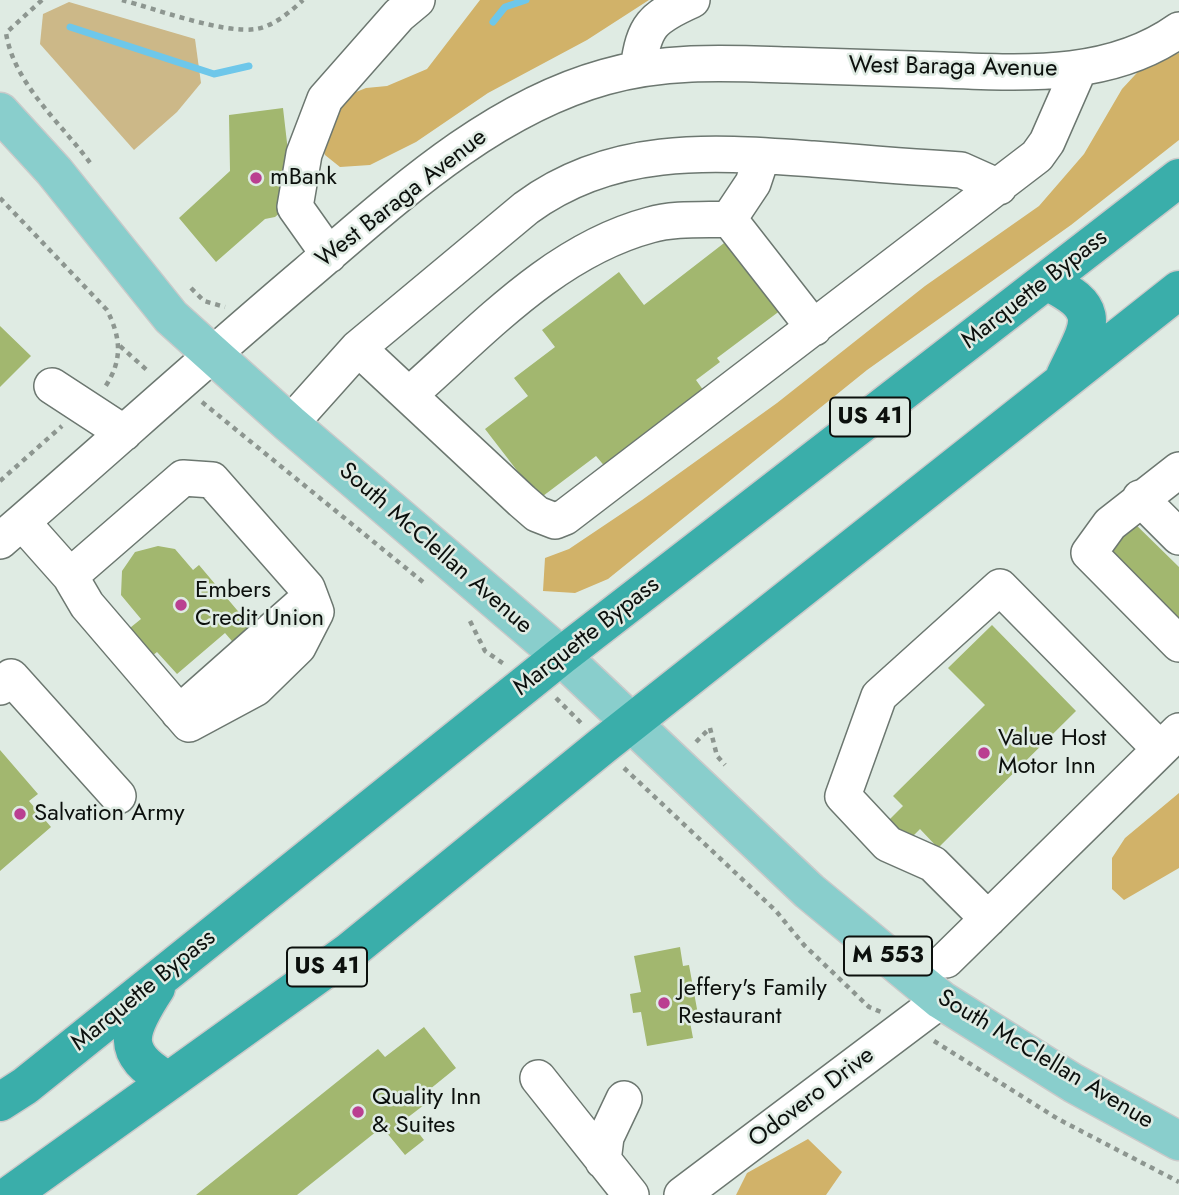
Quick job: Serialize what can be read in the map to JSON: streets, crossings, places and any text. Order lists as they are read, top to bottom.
{
  "streets": {
    "highway": ["Marquette Bypass", "US 41"],
    "main road": ["South McClellan Avenue", "M 553"],
    "street": ["West Baraga Avenue", "Odovero Drive"]
  },
  "crossings": [
    ["West Baraga Avenue", "South McClellan Avenue"],
    ["Marquette Bypass", "South McClellan Avenue"],
    ["US 41", "South McClellan Avenue"],
    ["South McClellan Avenue", "Odovero Drive"]
  ],
  "places": [
    "mBank",
    "Embers Credit Union",
    "Value Host Motor Inn",
    "Salvation Army",
    "Jeffery's Family Restaurant",
    "Quality Inn & Suites"
  ]
}
